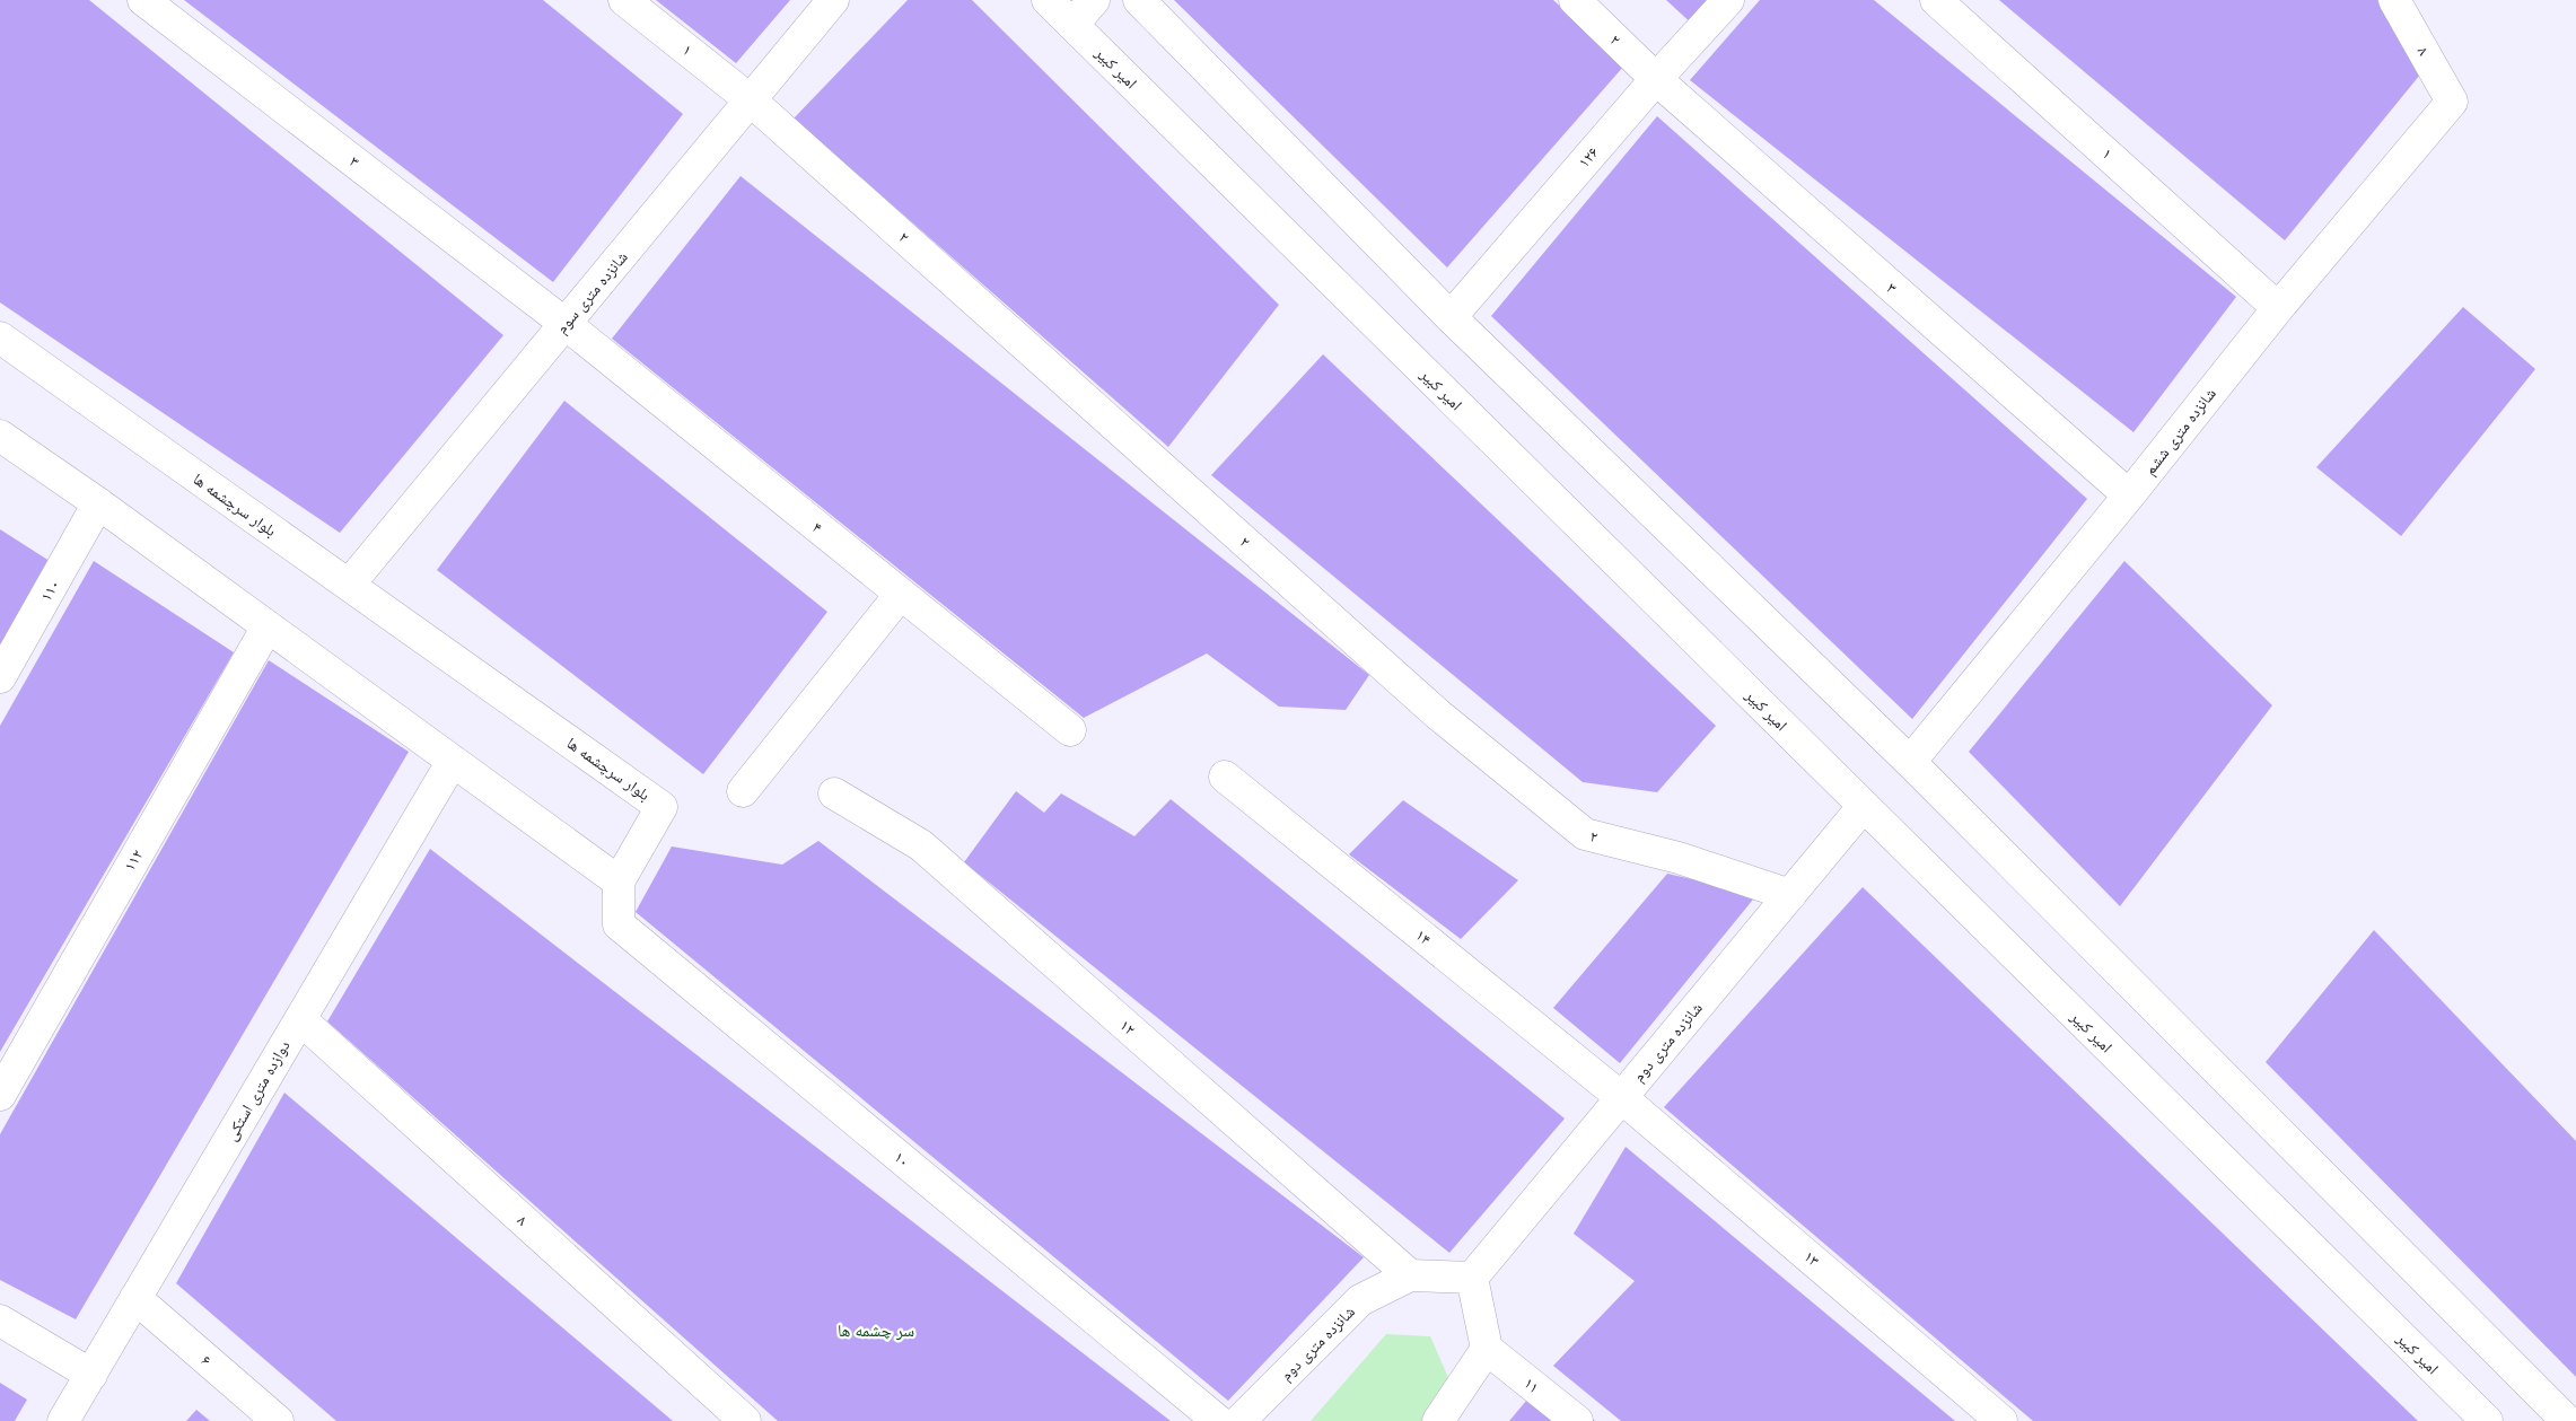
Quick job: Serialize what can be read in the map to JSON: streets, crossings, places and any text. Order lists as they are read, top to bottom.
{
  "streets": {
    "street": [
      "۲",
      "۱",
      "۸",
      "امیر کبیر",
      "۱۲۶",
      "۳",
      "شانزده متری سوم",
      "شانزده متری ششم",
      "بلوار سرچشمه ها",
      "۴",
      "۱۱۰",
      "۱۱۲",
      "۱۴",
      "۱۲",
      "شانزده متری دوم",
      "دوازده متری استکی",
      "۱۰",
      "۱۳",
      "۶",
      "۱۱"
    ]
  },
  "crossings": [
    ["۲", "۱"],
    ["۲", "۱۲۶"],
    ["۲", "۳"],
    ["۲", "شانزده متری سوم"],
    ["۲", "شانزده متری دوم"],
    ["۱", "شانزده متری سوم"],
    ["۱", "شانزده متری ششم"],
    ["۸", "شانزده متری ششم"],
    ["۸", "دوازده متری استکی"],
    ["امیر کبیر", "شانزده متری دوم"],
    ["۱۲۶", "۳"],
    ["۳", "شانزده متری سوم"],
    ["۳", "شانزده متری ششم"],
    ["۳", "۴"],
    ["شانزده متری سوم", "بلوار سرچشمه ها"],
    ["شانزده متری سوم", "۴"],
    ["بلوار سرچشمه ها", "۱۰"],
    ["۱۴", "شانزده متری دوم"],
    ["۱۴", "۱۳"],
    ["۱۲", "شانزده متری دوم"],
    ["شانزده متری دوم", "۱۳"],
    ["دوازده متری استکی", "۶"]
  ],
  "districts": ["سر چشمه ها"]
}
